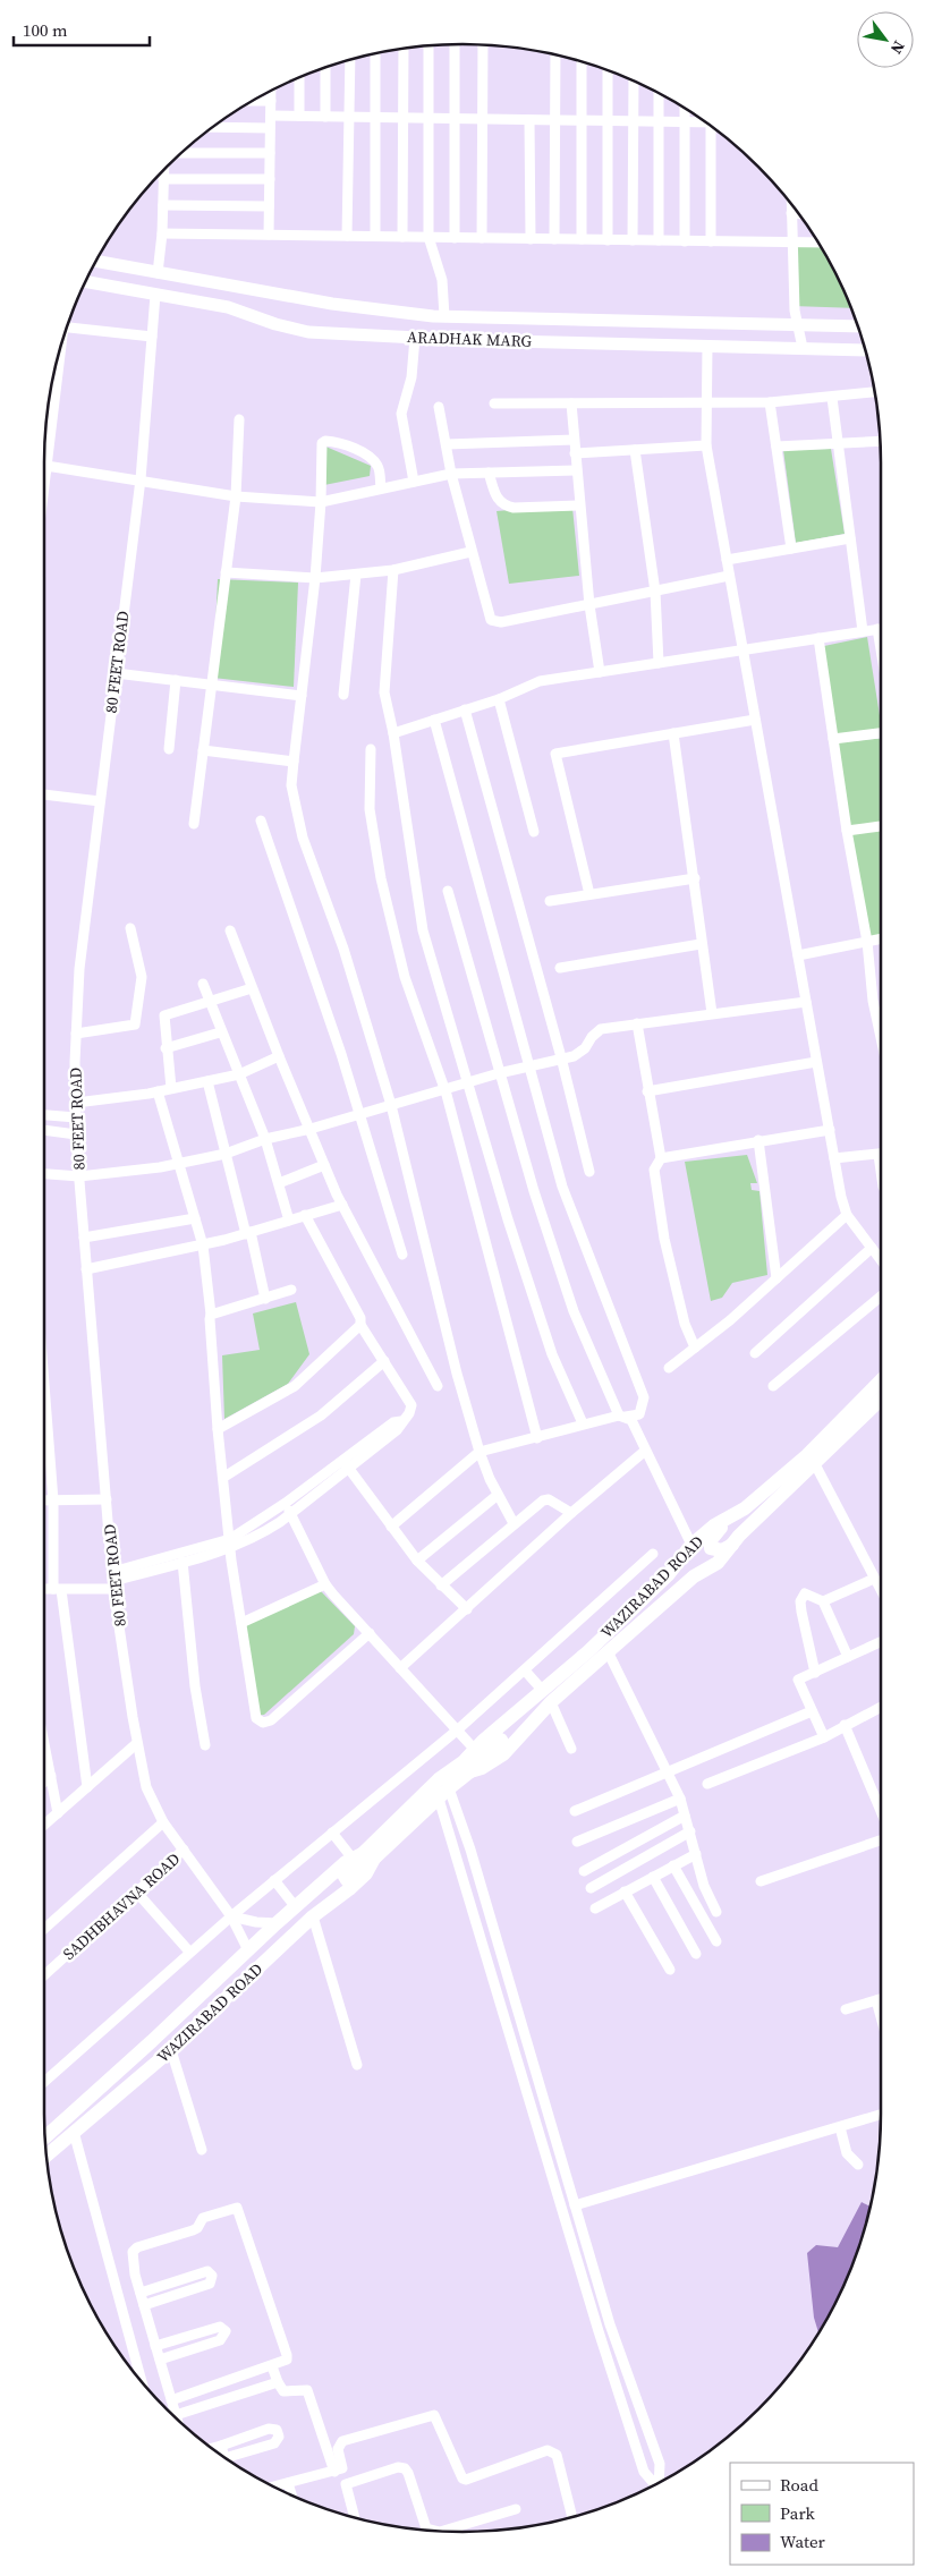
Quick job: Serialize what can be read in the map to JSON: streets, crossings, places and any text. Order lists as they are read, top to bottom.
{
  "streets": {
    "highway": ["WAZIRABAD ROAD"],
    "main road": ["ARADHAK MARG"],
    "street": ["80 FEET ROAD", "SADHBHAVNA ROAD"]
  },
  "crossings": [
    ["ARADHAK MARG", "80 FEET ROAD"],
    ["80 FEET ROAD", "SADHBHAVNA ROAD"]
  ],
  "legend": ["Road", "Park", "Water"],
  "scale_bar": "100 m",
  "north": "bottom right"
}
